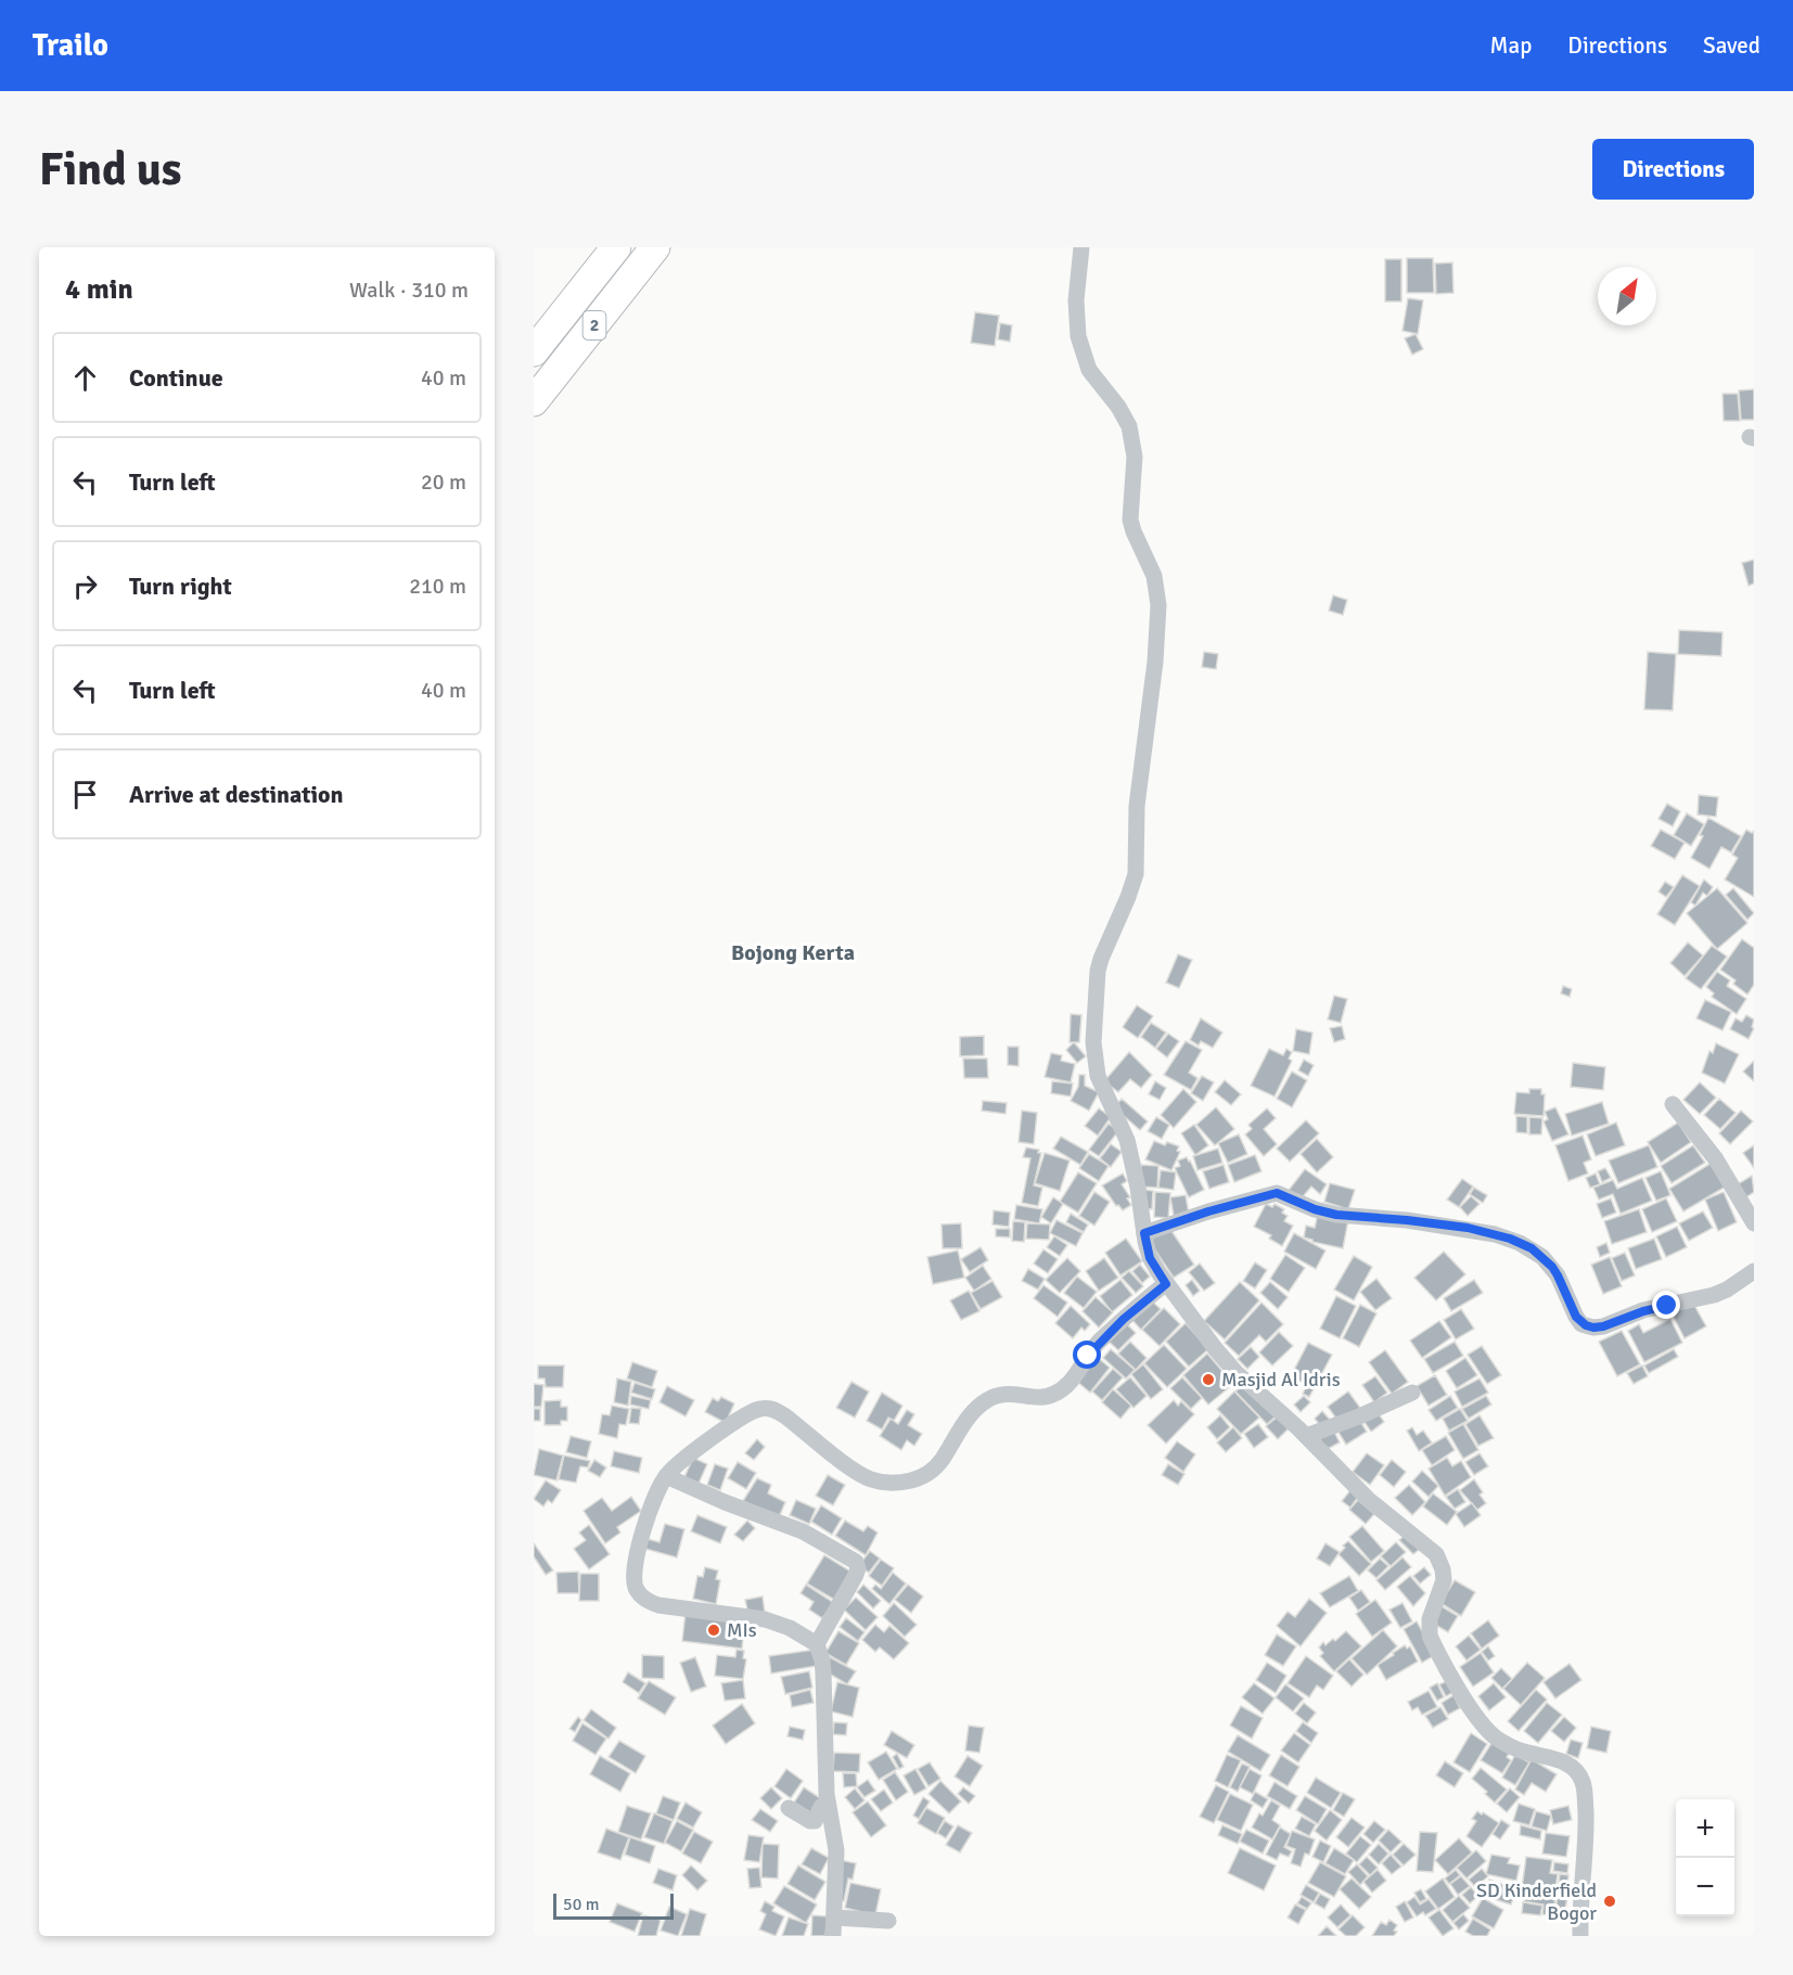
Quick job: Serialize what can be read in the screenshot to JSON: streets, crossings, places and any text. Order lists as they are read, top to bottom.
{
  "streets": {
    "highway": ["2"]
  },
  "districts": ["Bojong Kerta"],
  "places": ["Masjid Al Idris", "MIs", "SD Kinderfield Bogor"],
  "scale_bar": "50 m",
  "north": "top right",
  "page": {
    "header": "Trailo",
    "nav": ["Map", "Directions", "Saved"],
    "buttons": "Directions",
    "title": "Find us",
    "heading": ["4 min", "Walk · 310 m"],
    "list": [
      ["Continue", "40 m"],
      ["Turn left", "20 m"],
      ["Turn right", "210 m"],
      ["Turn left", "40 m"],
      "Arrive at destination"
    ],
    "map_buttons": ["+", "−"],
    "scale": "50 m"
  }
}
